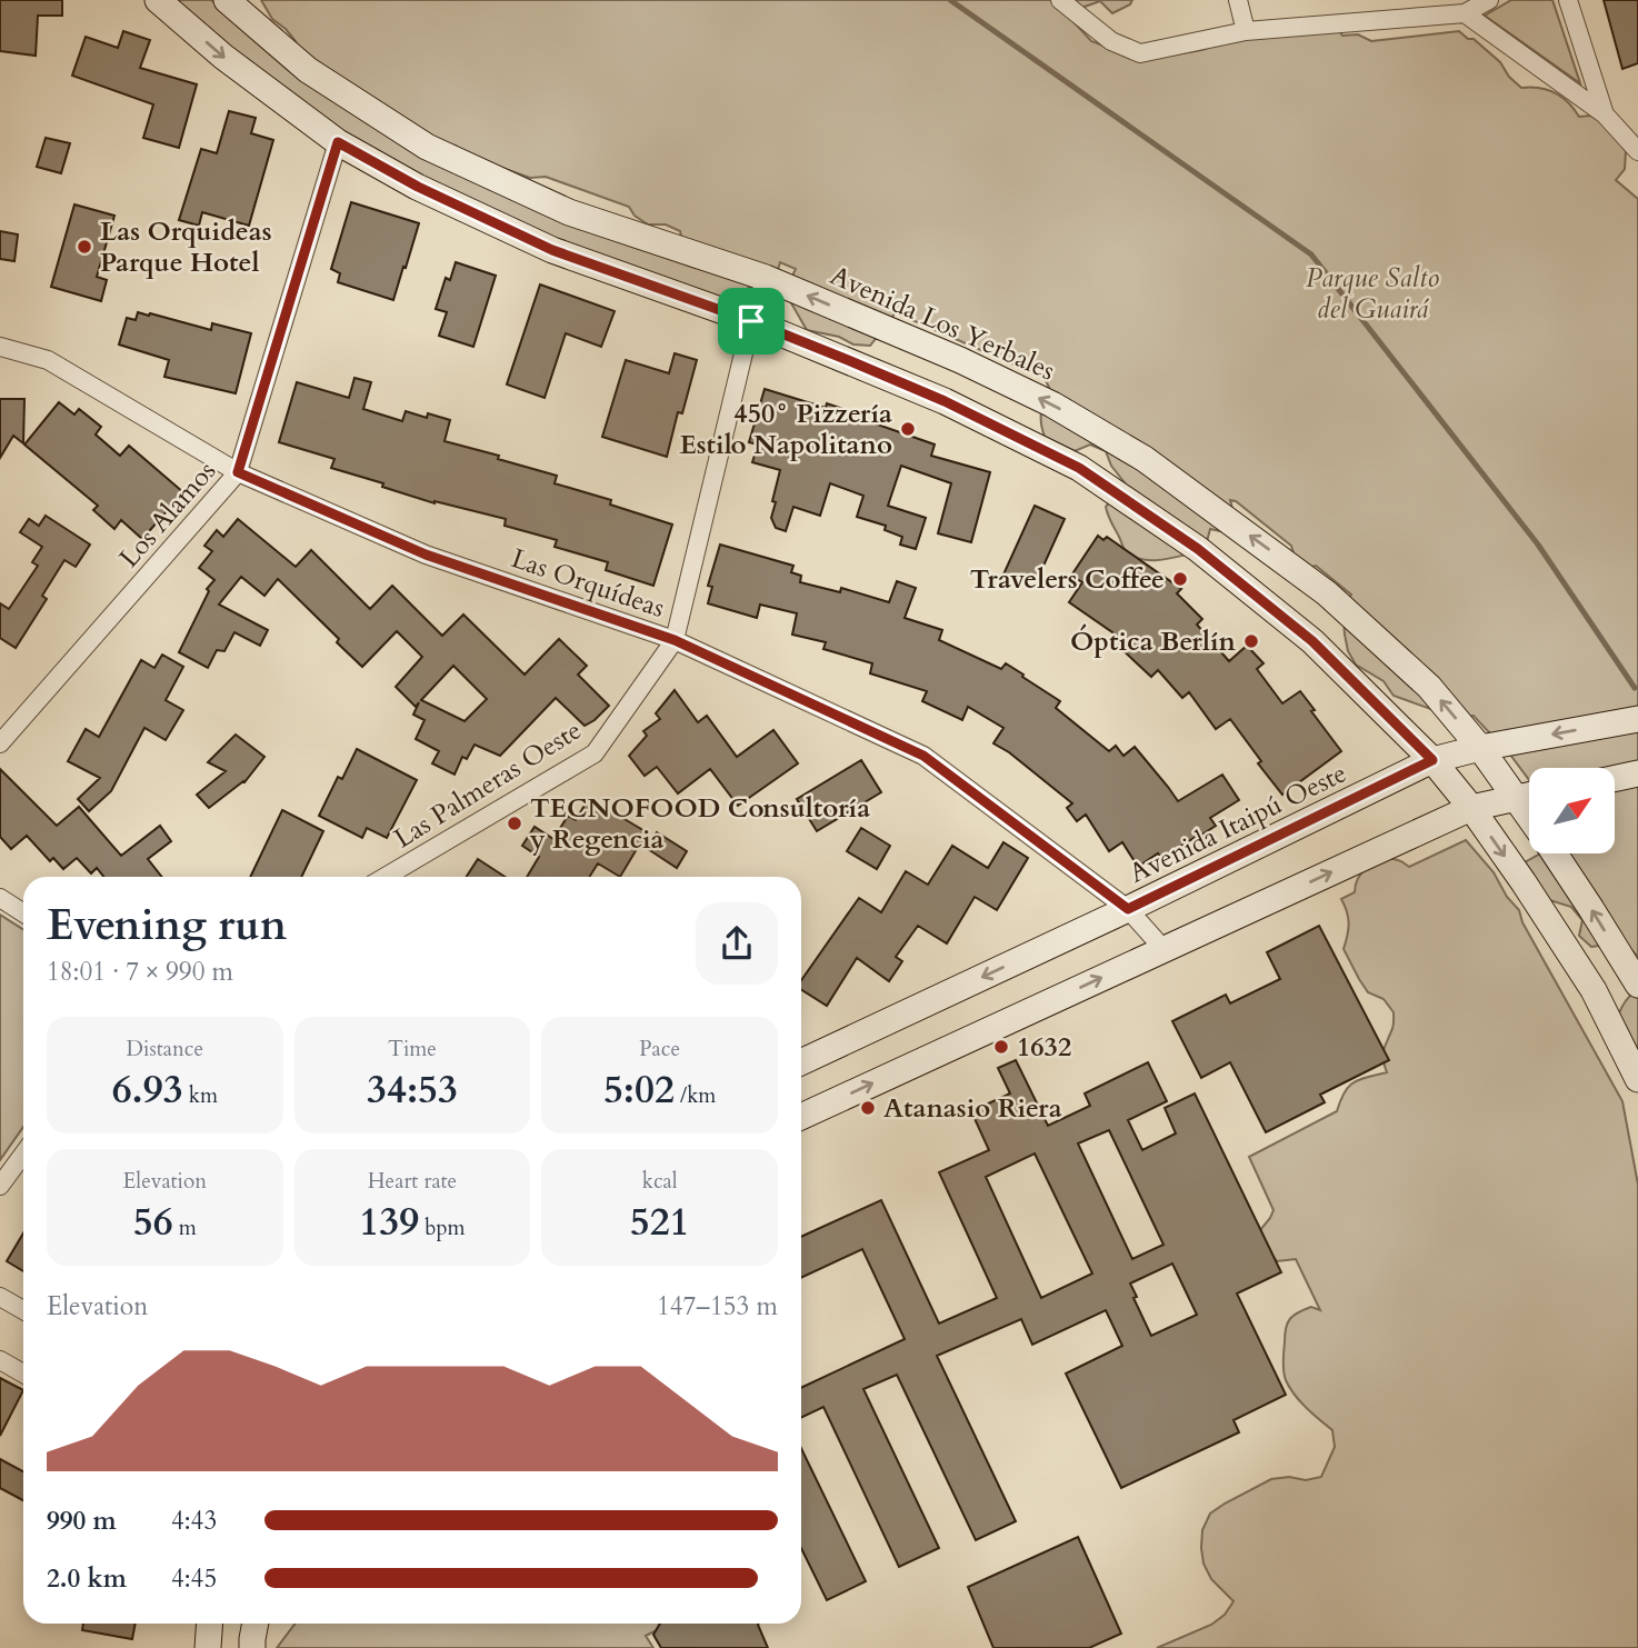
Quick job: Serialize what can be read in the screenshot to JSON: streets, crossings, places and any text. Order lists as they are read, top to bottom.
{
  "streets": {
    "street": [
      "Avenida Los Yerbales",
      "Los Alamos",
      "Las Orquídeas",
      "Las Palmeras Oeste",
      "Avenida Itaipú Oeste"
    ]
  },
  "crossings": [
    ["Avenida Los Yerbales", "Las Palmeras Oeste"],
    ["Avenida Los Yerbales", "Avenida Itaipú Oeste"],
    ["Los Alamos", "Las Orquídeas"],
    ["Las Orquídeas", "Las Palmeras Oeste"],
    ["Las Orquídeas", "Avenida Itaipú Oeste"]
  ],
  "parks": ["Parque Salto del Guairá"],
  "places": [
    "Las Orquideas Parque Hotel",
    "450° Pizzería Estilo Napolitano",
    "Travelers Coffee",
    "Óptica Berlín",
    "TECNOFOOD Consultoría y Regencia",
    "1632",
    "Atanasio Riera"
  ],
  "north": "top right",
  "page": {
    "heading": ["Evening run", "18:01 · 7 × 990 m"],
    "stats": [
      ["Distance", "6.93 km"],
      ["Time", "34:53"],
      ["Pace", "5:02 /km"],
      ["Elevation", "56 m"],
      ["Heart rate", "139 bpm"],
      ["kcal", "521"]
    ],
    "chart": ["Elevation", "147–153 m"],
    "list": [
      {
        "name": "990 m",
        "note": "4:43"
      },
      {
        "name": "2.0 km",
        "note": "4:45"
      }
    ]
  }
}
